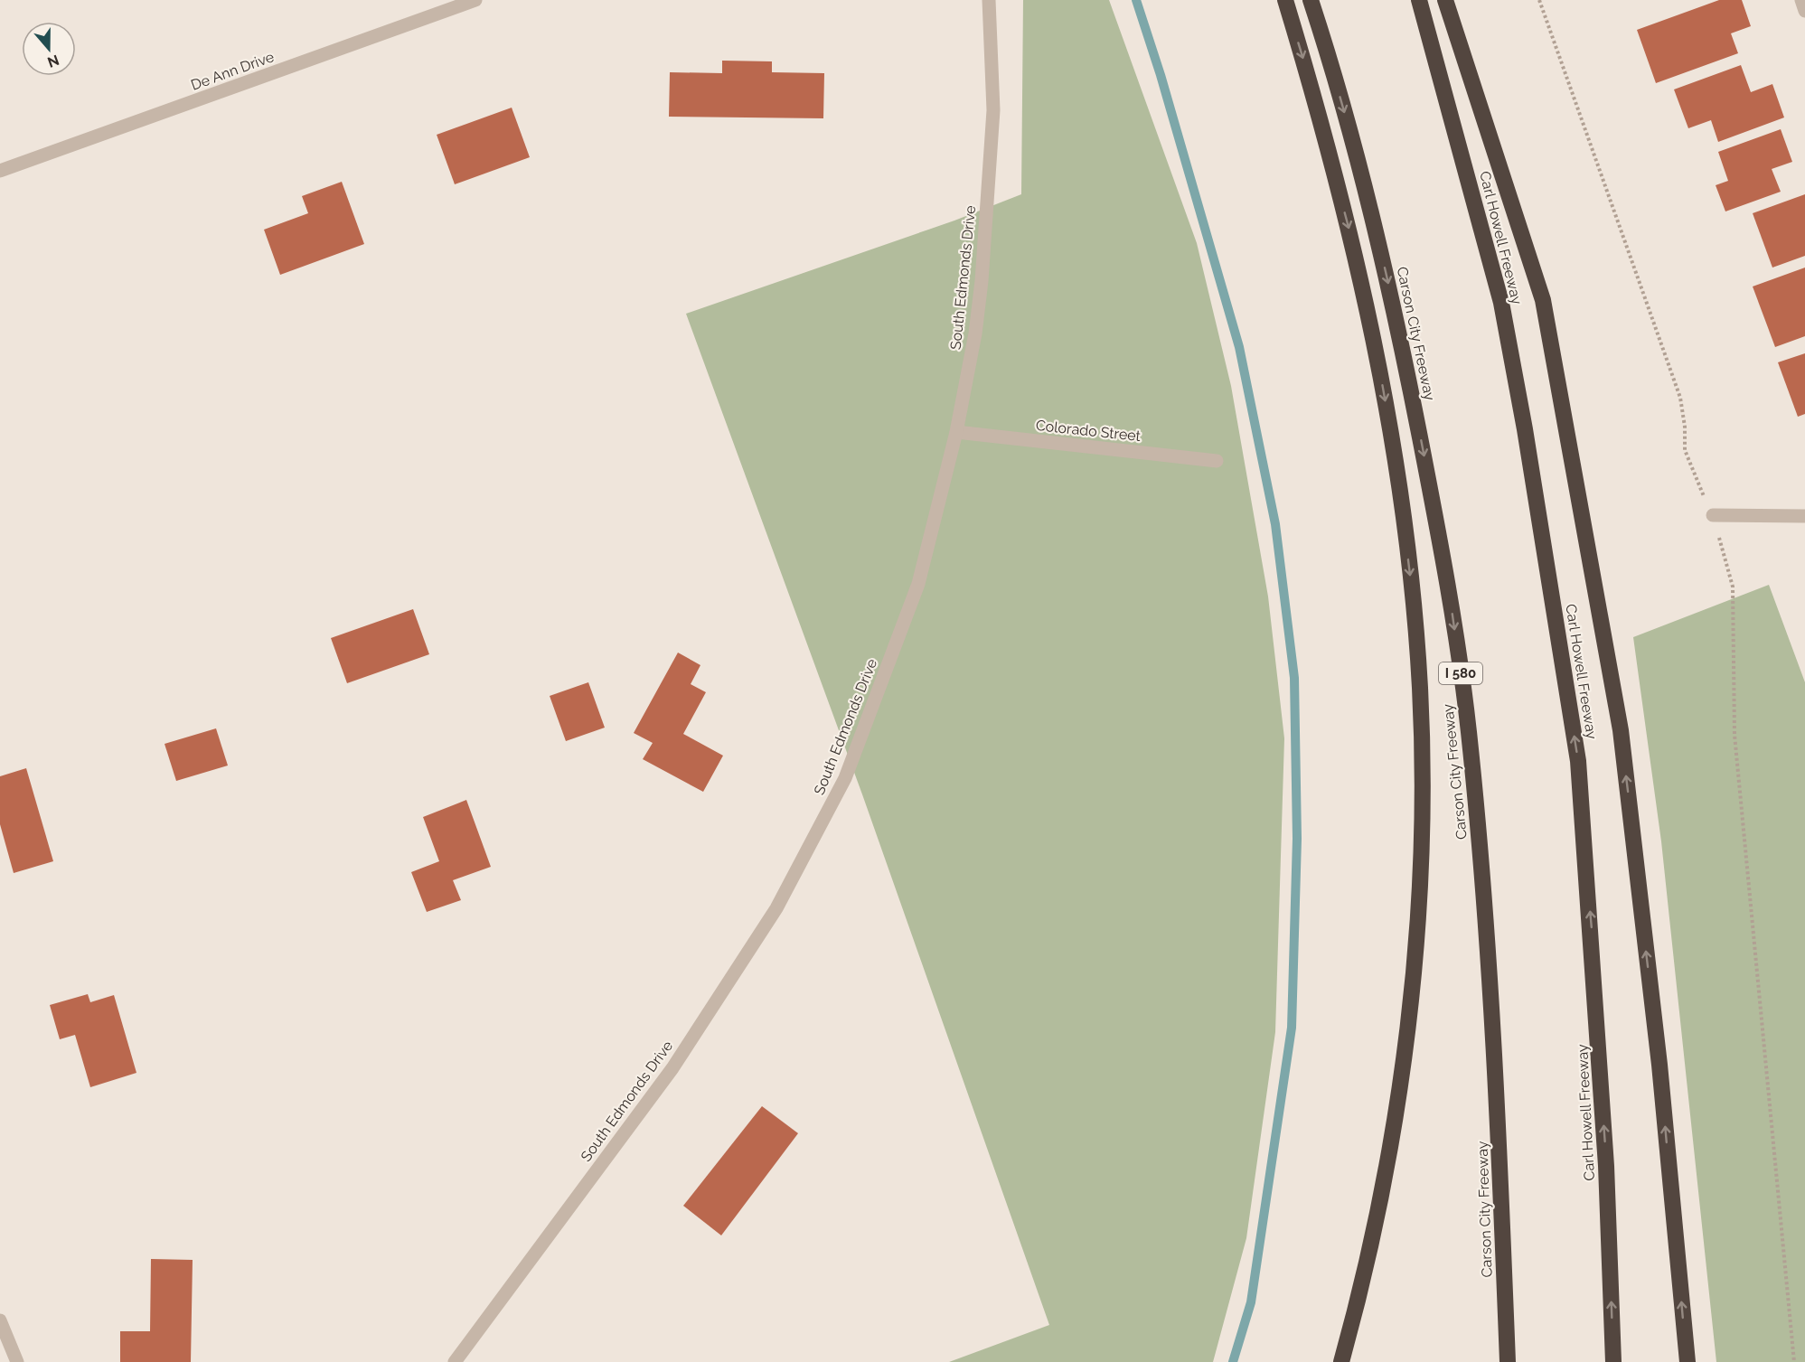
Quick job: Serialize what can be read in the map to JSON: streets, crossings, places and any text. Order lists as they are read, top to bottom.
{
  "streets": {
    "highway": ["Carl Howell Freeway", "Carson City Freeway", "I 580"],
    "street": ["De Ann Drive", "South Edmonds Drive", "Colorado Street"]
  },
  "crossings": [
    ["South Edmonds Drive", "Colorado Street"]
  ],
  "north": "bottom"
}
